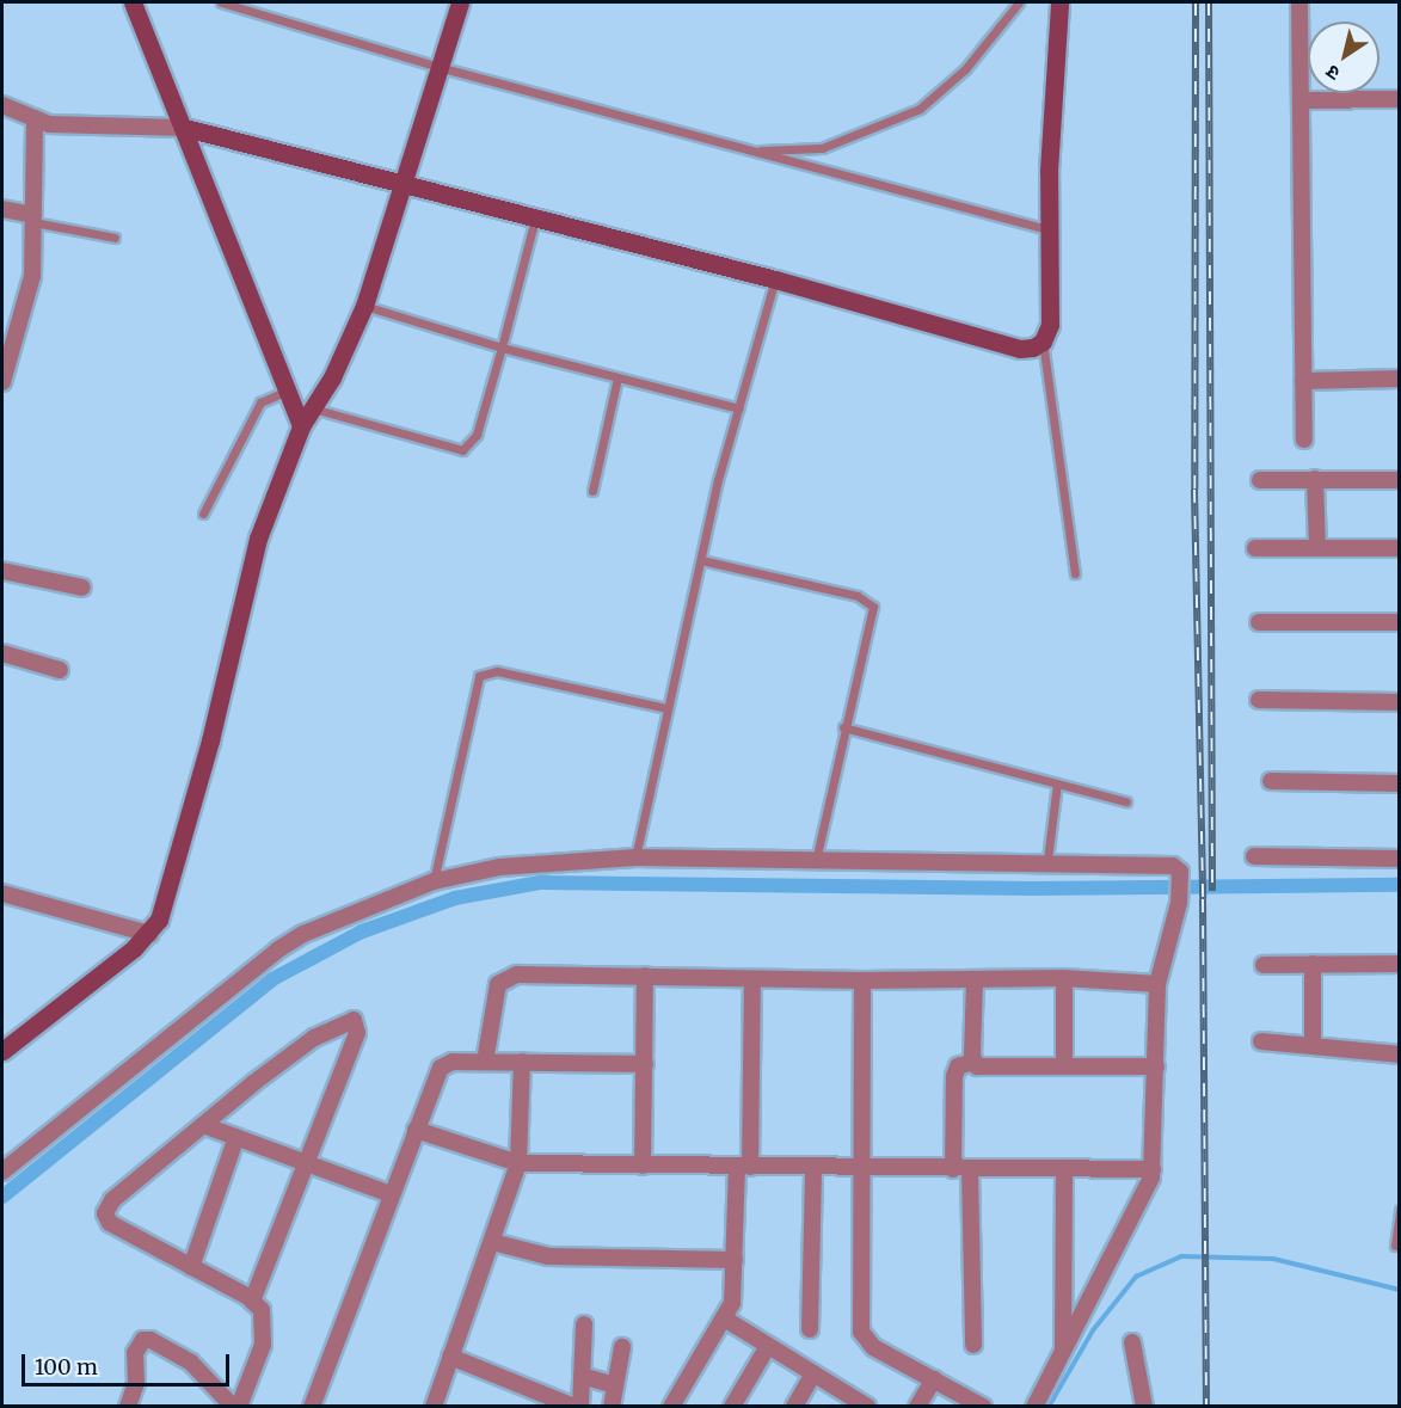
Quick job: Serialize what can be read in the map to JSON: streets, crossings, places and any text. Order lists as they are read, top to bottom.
{
  "scale_bar": "100 m",
  "north": "bottom left"
}
